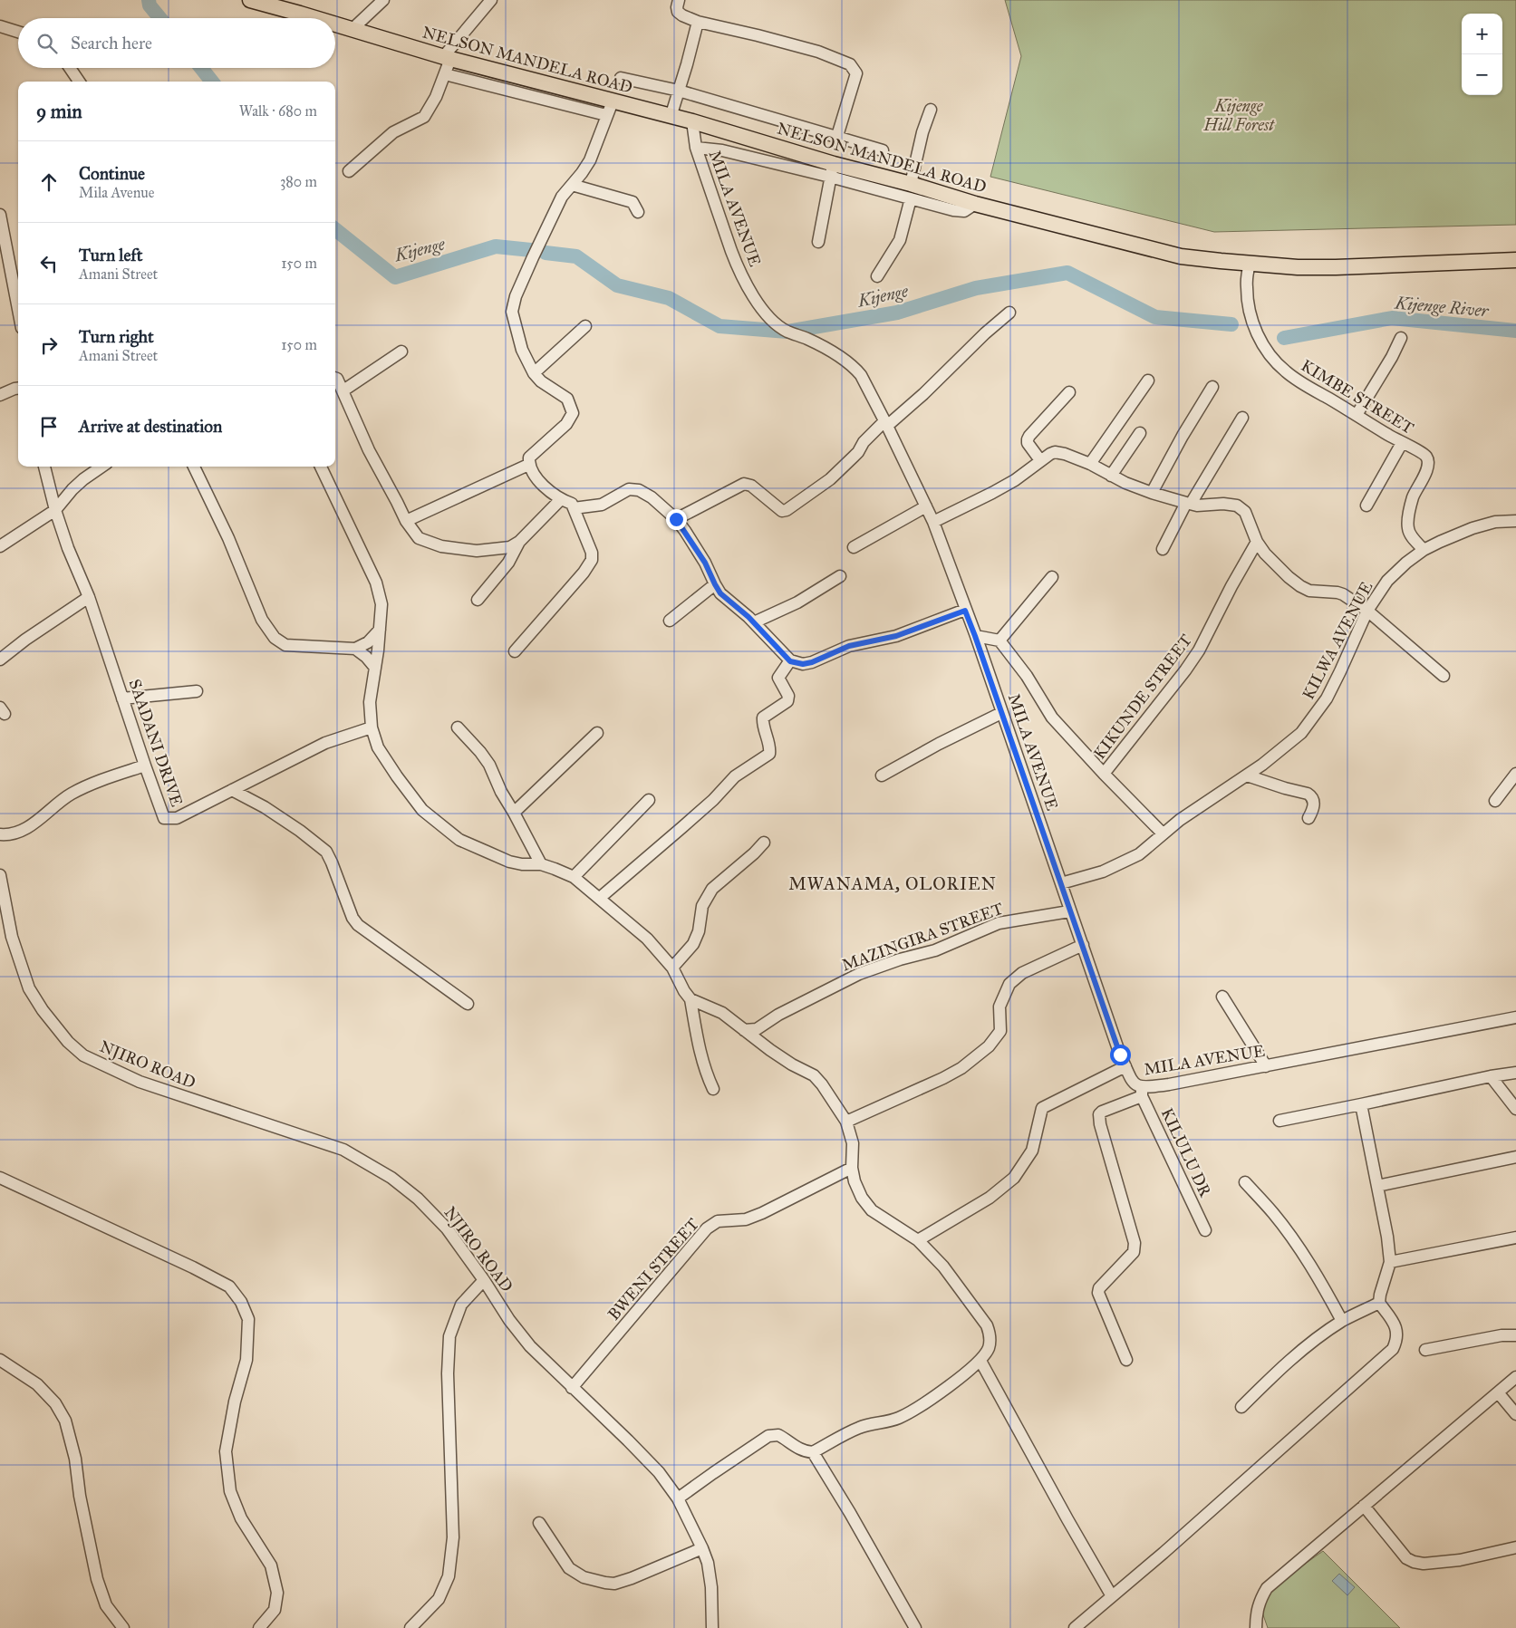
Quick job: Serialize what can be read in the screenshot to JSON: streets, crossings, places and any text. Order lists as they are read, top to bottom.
{
  "streets": {
    "main road": ["NELSON MANDELA ROAD"],
    "street": [
      "MILA AVENUE",
      "KIMBE STREET",
      "KILWA AVENUE",
      "KIKUNDE STREET",
      "SAADANI DRIVE",
      "MAZINGIRA STREET",
      "NJIRO ROAD",
      "KILULU DR",
      "BWENI STREET"
    ]
  },
  "crossings": [
    ["NELSON MANDELA ROAD", "MILA AVENUE"],
    ["NELSON MANDELA ROAD", "KIMBE STREET"],
    ["MILA AVENUE", "KILWA AVENUE"],
    ["MILA AVENUE", "MAZINGIRA STREET"],
    ["MILA AVENUE", "KILULU DR"],
    ["KIMBE STREET", "KILWA AVENUE"],
    ["NJIRO ROAD", "BWENI STREET"]
  ],
  "districts": ["MWANAMA, OLORIEN"],
  "water": ["Kijenge", "Kijenge River"],
  "parks": ["Kijenge Hill Forest"],
  "page": {
    "map_buttons": ["+", "−"],
    "search": "Search here",
    "heading": ["9 min", "Walk · 680 m"],
    "list": [
      ["Continue", "Mila Avenue", "380 m"],
      ["Turn left", "Amani Street", "150 m"],
      ["Turn right", "Amani Street", "150 m"],
      "Arrive at destination"
    ]
  }
}
